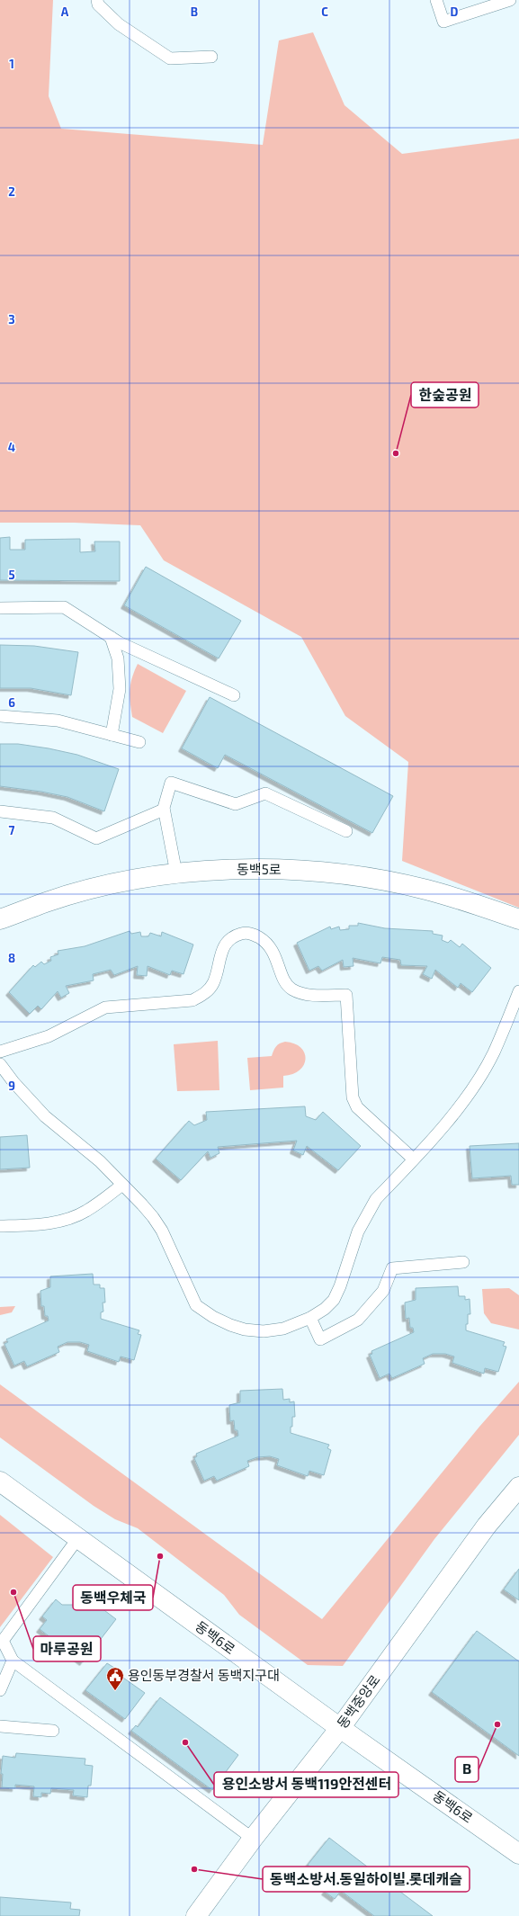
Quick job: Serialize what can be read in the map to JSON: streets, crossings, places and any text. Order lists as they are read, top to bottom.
{
  "streets": {
    "street": ["동백5로", "동백6로", "동백중앙로"]
  },
  "crossings": [
    ["동백6로", "동백중앙로"]
  ],
  "places": {
    "other": [
      "한숲공원",
      "동백우체국",
      "마루공원",
      "B",
      "용인소방서 동백119안전센터",
      "동백소방서.동일하이빌.롯데캐슬"
    ],
    "public building": ["용인동부경찰서 동백지구대"]
  },
  "grid": {
    "columns": [
      "A",
      "B",
      "C",
      "D"
    ],
    "rows": [
      "1",
      "2",
      "3",
      "4",
      "5",
      "6",
      "7",
      "8",
      "9"
    ]
  }
}
